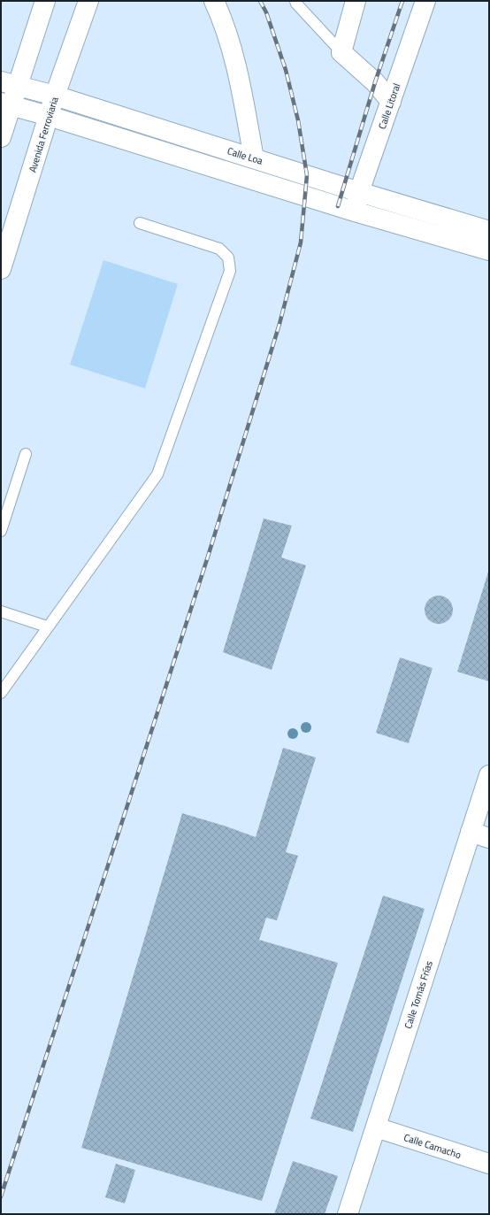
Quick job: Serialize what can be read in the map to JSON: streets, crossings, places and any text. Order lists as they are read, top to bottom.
{
  "streets": {
    "main road": [
      "Calle Litoral",
      "Avenida Ferroviaria",
      "Calle Loa",
      "Calle Tomás Frías",
      "Calle Camacho"
    ]
  },
  "crossings": [
    ["Calle Litoral", "Calle Loa"],
    ["Avenida Ferroviaria", "Calle Loa"],
    ["Calle Tomás Frías", "Calle Camacho"]
  ]
}
